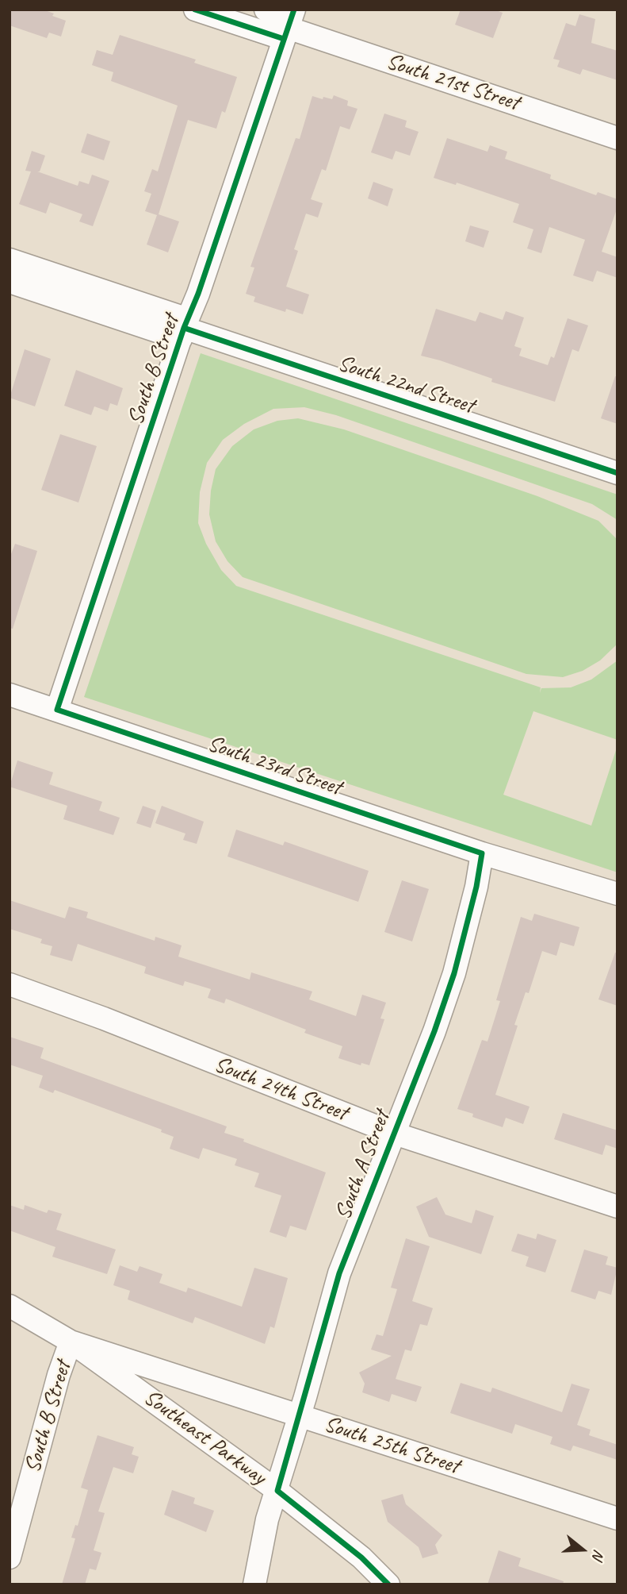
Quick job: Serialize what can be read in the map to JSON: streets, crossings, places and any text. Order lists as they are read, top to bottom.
{
  "streets": {
    "street": [
      "South 21st Street",
      "South B Street",
      "South 22nd Street",
      "South 23rd Street",
      "South 24th Street",
      "South A Street",
      "Southeast Parkway",
      "South 25th Street"
    ]
  },
  "crossings": [
    ["South 21st Street", "South B Street"],
    ["South B Street", "South 22nd Street"],
    ["South B Street", "South 23rd Street"],
    ["South B Street", "Southeast Parkway"],
    ["South B Street", "South 25th Street"],
    ["South 23rd Street", "South A Street"],
    ["South 24th Street", "South A Street"],
    ["South A Street", "Southeast Parkway"],
    ["South A Street", "South 25th Street"],
    ["Southeast Parkway", "South 25th Street"]
  ],
  "north": "right"
}
